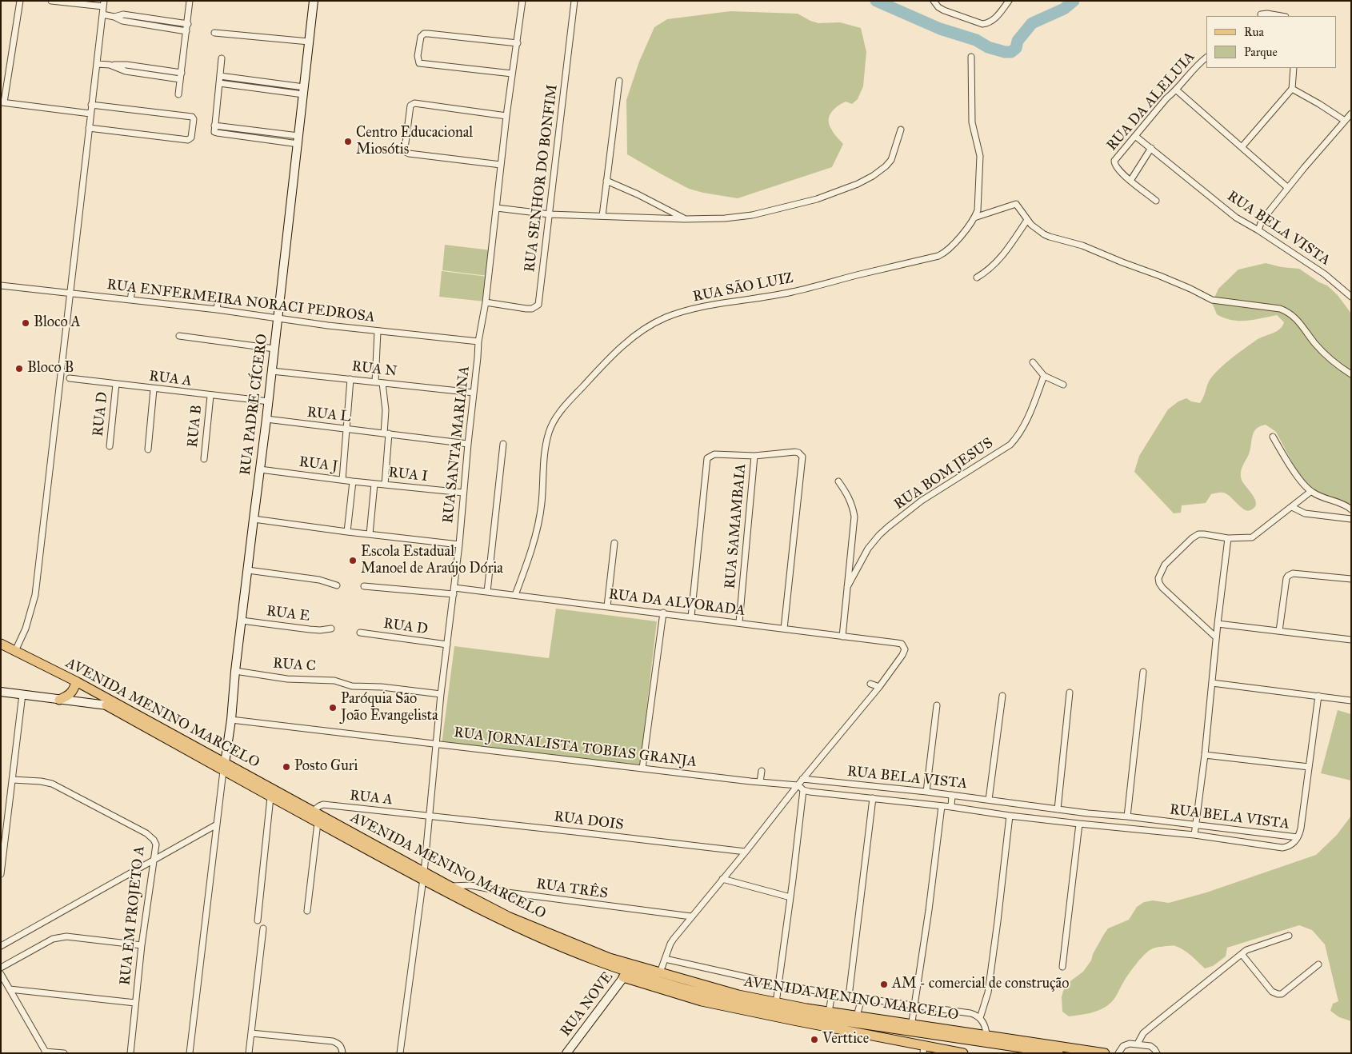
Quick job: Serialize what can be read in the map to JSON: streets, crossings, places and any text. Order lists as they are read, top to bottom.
{
  "streets": {
    "main road": ["AVENIDA MENINO MARCELO"],
    "street": [
      "RUA DA ALELUIA",
      "RUA SENHOR DO BONFIM",
      "RUA BELA VISTA",
      "RUA SÃO LUIZ",
      "RUA ENFERMEIRA NORACI PEDROSA",
      "RUA N",
      "RUA A",
      "RUA PADRE CÍCERO",
      "RUA D",
      "RUA L",
      "RUA B",
      "RUA SANTA MARIANA",
      "RUA J",
      "RUA BOM JESUS",
      "RUA I",
      "RUA SAMAMBAIA",
      "RUA DA ALVORADA",
      "RUA E",
      "RUA C",
      "RUA JORNALISTA TOBIAS GRANJA",
      "RUA DOIS",
      "RUA TRÊS",
      "RUA EM PROJETO A",
      "RUA NOVE"
    ]
  },
  "crossings": [
    ["RUA DA ALELUIA", "RUA BELA VISTA"],
    ["RUA SENHOR DO BONFIM", "RUA SANTA MARIANA"],
    ["RUA SÃO LUIZ", "RUA DA ALVORADA"],
    ["RUA ENFERMEIRA NORACI PEDROSA", "RUA PADRE CÍCERO"],
    ["RUA ENFERMEIRA NORACI PEDROSA", "RUA SANTA MARIANA"],
    ["RUA N", "RUA PADRE CÍCERO"],
    ["RUA N", "RUA SANTA MARIANA"],
    ["RUA A", "RUA PADRE CÍCERO"],
    ["RUA A", "RUA D"],
    ["RUA A", "RUA B"],
    ["RUA A", "RUA SANTA MARIANA"],
    ["RUA A", "AVENIDA MENINO MARCELO"],
    ["RUA A", "RUA DOIS"],
    ["RUA PADRE CÍCERO", "RUA L"],
    ["RUA PADRE CÍCERO", "RUA J"],
    ["RUA PADRE CÍCERO", "RUA E"],
    ["RUA PADRE CÍCERO", "RUA C"],
    ["RUA PADRE CÍCERO", "AVENIDA MENINO MARCELO"],
    ["RUA PADRE CÍCERO", "RUA JORNALISTA TOBIAS GRANJA"],
    ["RUA D", "RUA SANTA MARIANA"],
    ["RUA L", "RUA SANTA MARIANA"],
    ["RUA SANTA MARIANA", "RUA I"],
    ["RUA SANTA MARIANA", "RUA DA ALVORADA"],
    ["RUA SANTA MARIANA", "RUA C"],
    ["RUA SANTA MARIANA", "AVENIDA MENINO MARCELO"],
    ["RUA SANTA MARIANA", "RUA JORNALISTA TOBIAS GRANJA"],
    ["RUA SANTA MARIANA", "RUA DOIS"],
    ["RUA J", "RUA I"],
    ["RUA SAMAMBAIA", "RUA DA ALVORADA"],
    ["AVENIDA MENINO MARCELO", "RUA TRÊS"],
    ["AVENIDA MENINO MARCELO", "RUA NOVE"]
  ],
  "places": [
    "Centro Educacional Miosótis",
    "Bloco A",
    "Bloco B",
    "Escola Estadual Manoel de Araújo Dória",
    "Paróquia São João Evangelista",
    "Posto Guri",
    "AM - comercial de construção",
    "Verttice"
  ],
  "legend": ["Rua", "Parque"]
}
